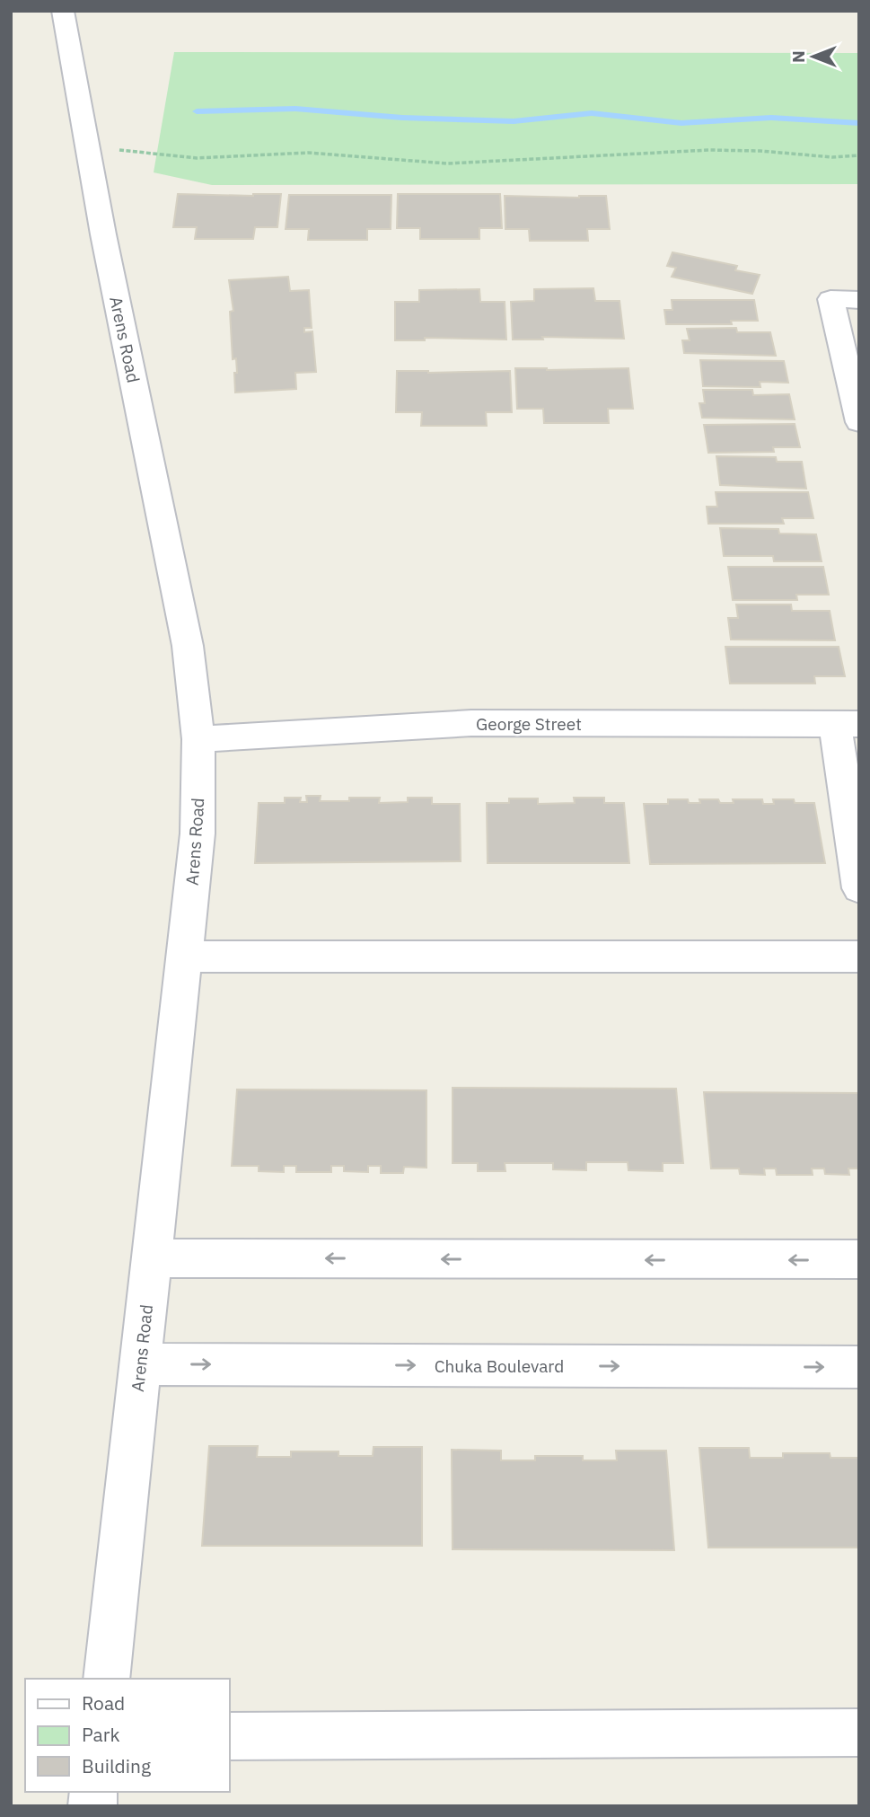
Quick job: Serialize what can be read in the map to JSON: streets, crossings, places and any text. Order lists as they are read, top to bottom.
{
  "streets": {
    "street": ["Arens Road", "George Street", "Chuka Boulevard"]
  },
  "crossings": [
    ["Arens Road", "George Street"],
    ["Arens Road", "Chuka Boulevard"]
  ],
  "legend": ["Road", "Park", "Building"],
  "north": "left"
}
